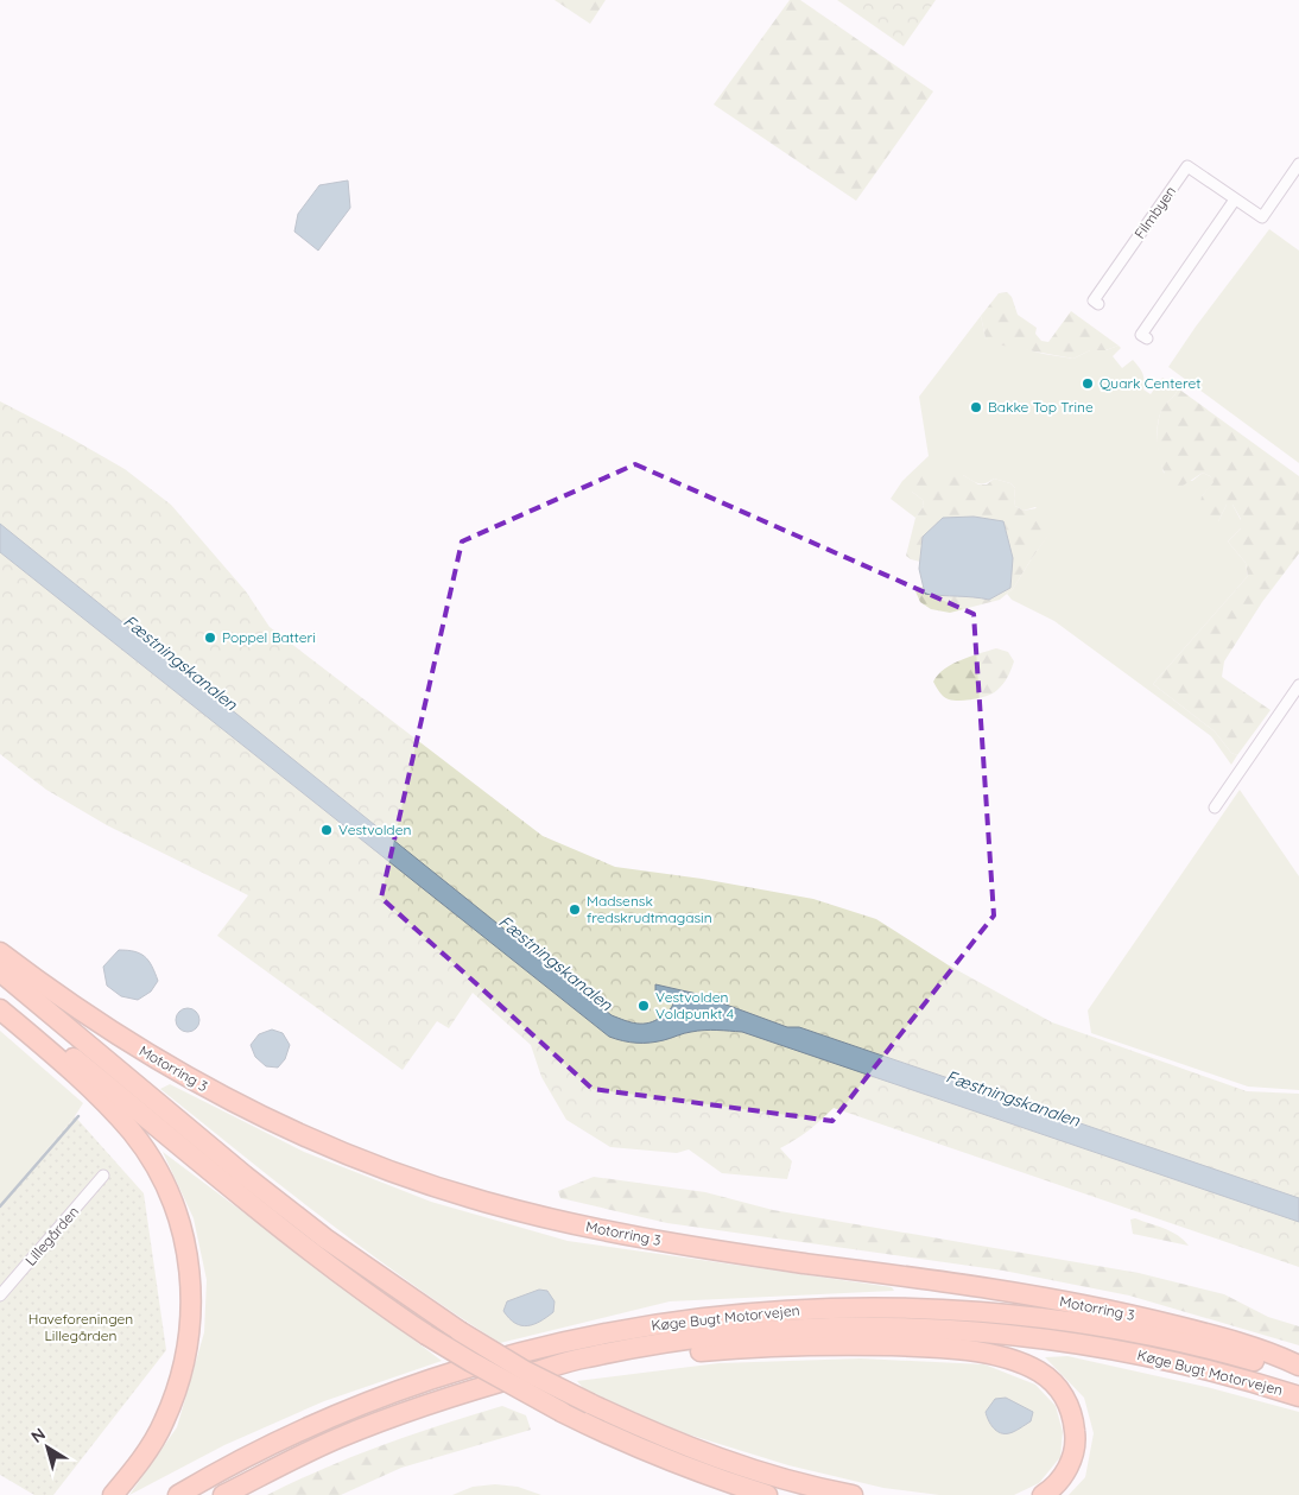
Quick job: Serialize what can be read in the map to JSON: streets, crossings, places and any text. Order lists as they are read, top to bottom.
{
  "streets": {
    "highway": ["Motorring 3", "Køge Bugt Motorvejen"],
    "street": ["Filmbyen", "Lillegården"]
  },
  "water": ["Fæstningskanalen"],
  "parks": ["Haveforeningen Lillegården"],
  "places": [
    "Quark Centeret",
    "Bakke Top Trine",
    "Poppel Batteri",
    "Vestvolden",
    "Madsensk fredskrudtmagasin",
    "Vestvolden Voldpunkt 4"
  ],
  "north": "top left"
}
